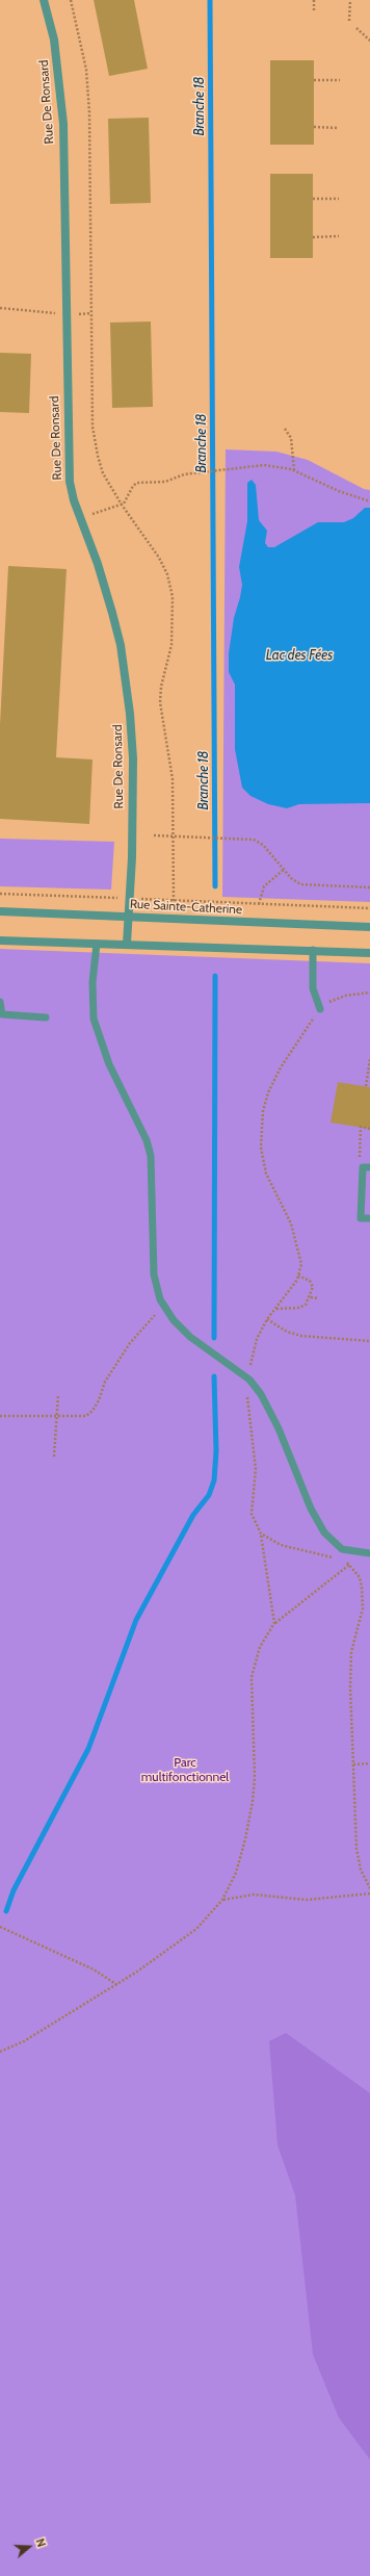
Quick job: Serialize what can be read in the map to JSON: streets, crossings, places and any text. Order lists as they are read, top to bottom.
{
  "streets": {
    "street": ["Rue De Ronsard", "Rue Sainte-Catherine"]
  },
  "crossings": [
    ["Rue De Ronsard", "Rue Sainte-Catherine"]
  ],
  "water": ["Branche 18", "Lac des Fées"],
  "parks": ["Parc multifonctionnel"],
  "north": "right"
}
